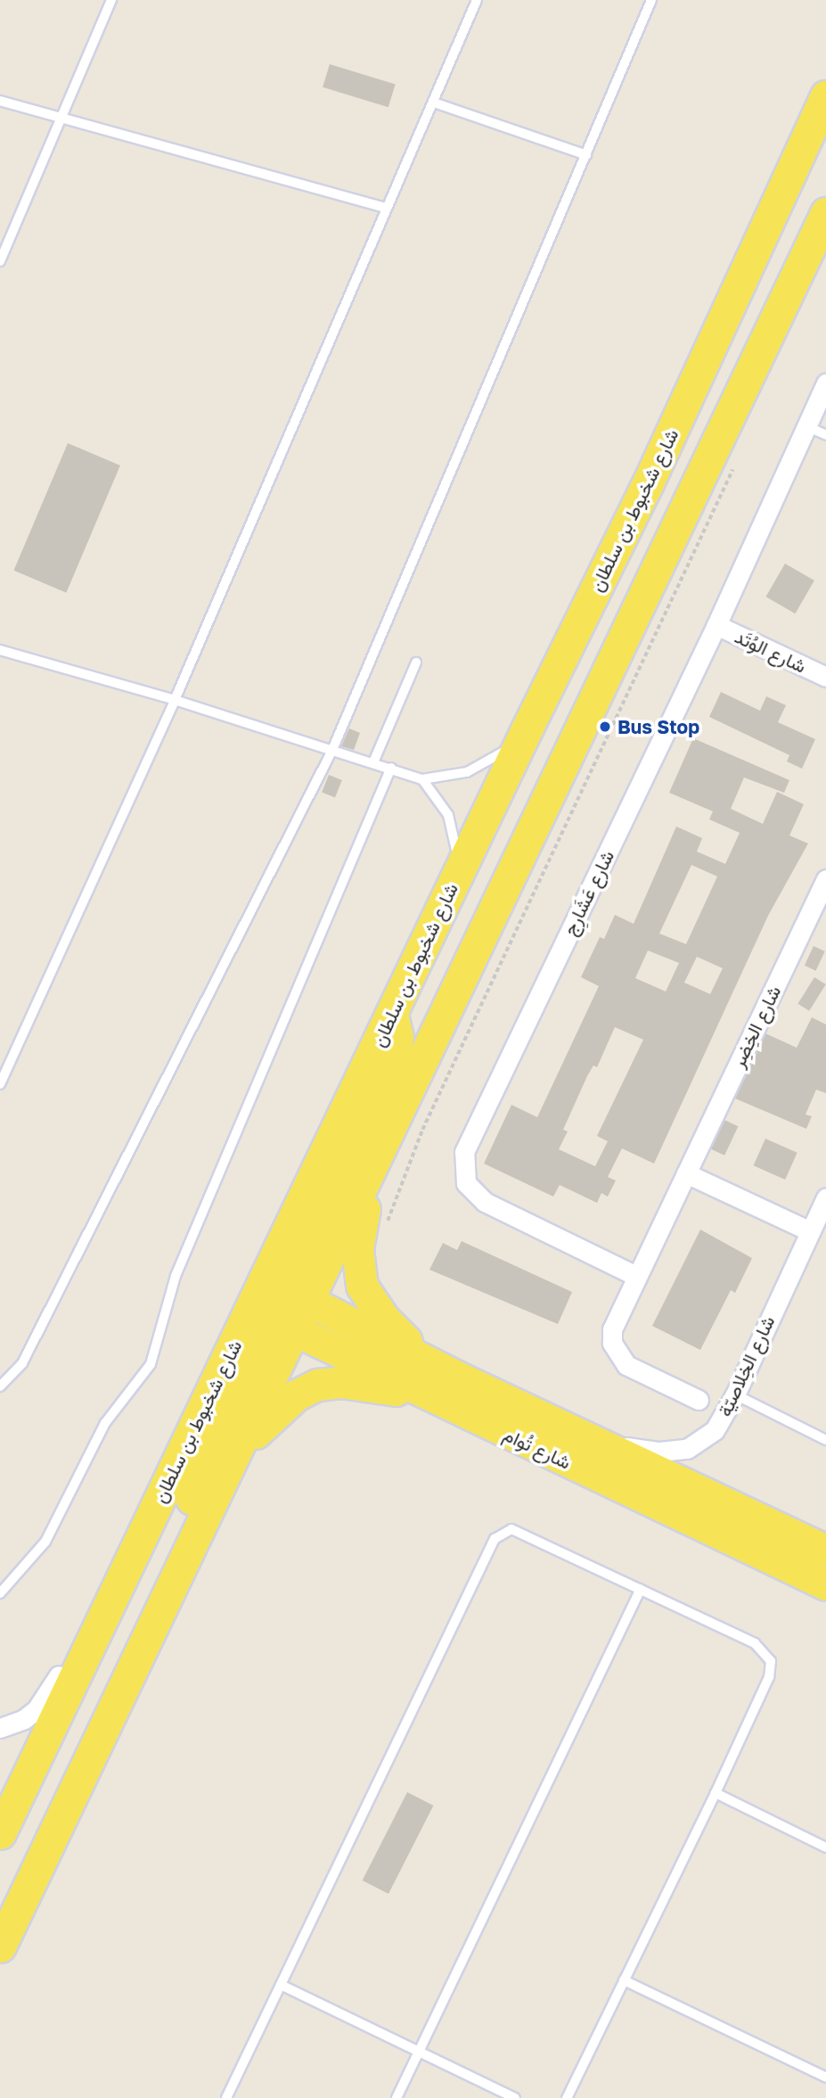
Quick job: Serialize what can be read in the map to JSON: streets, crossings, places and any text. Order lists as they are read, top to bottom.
{
  "streets": {
    "main road": ["شارع شخبوط بن سلطان", "شارع تُوام"],
    "street": [
      "شارع الوُتَد",
      "شارع عَشَارِج",
      "شارع الخِضِر",
      "شارع الخِلاصيّة"
    ]
  },
  "crossings": [
    ["شارع شخبوط بن سلطان", "شارع تُوام"],
    ["شارع الوُتَد", "شارع عَشَارِج"],
    ["شارع عَشَارِج", "شارع الخِضِر"],
    ["شارع الخِلاصيّة", "شارع تُوام"]
  ],
  "places": ["Bus Stop"]
}
